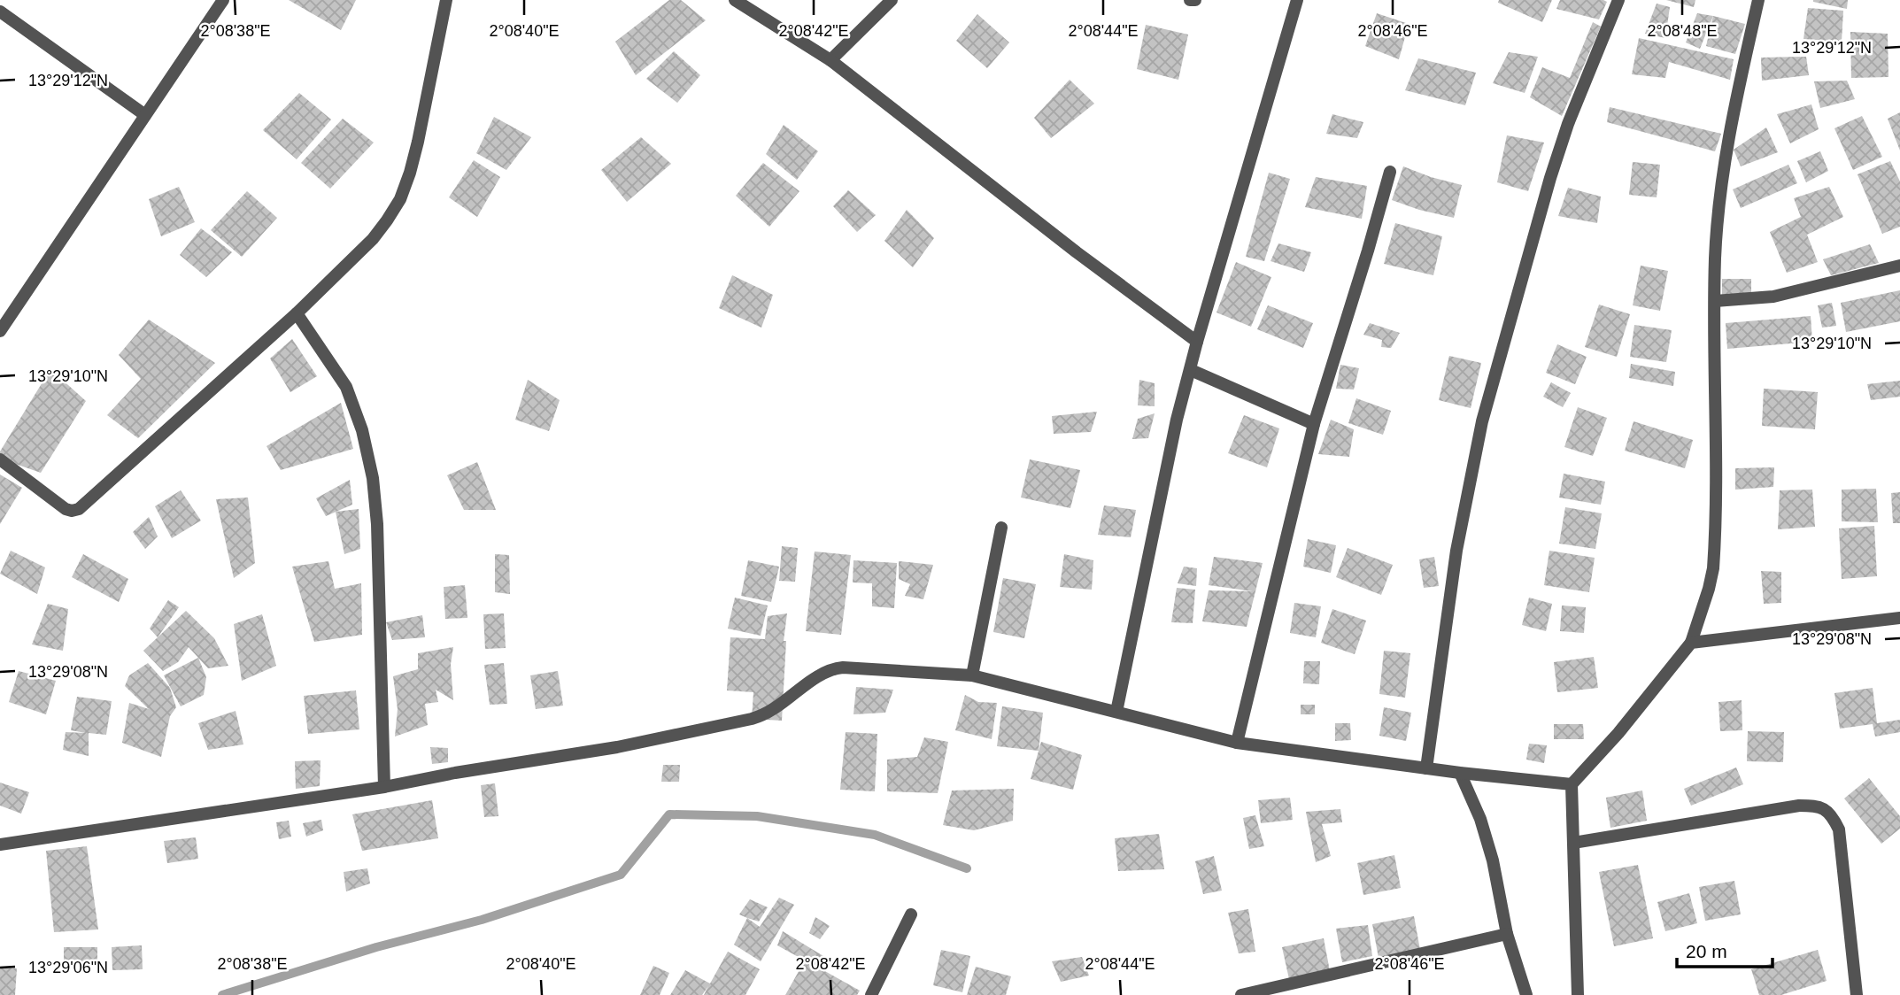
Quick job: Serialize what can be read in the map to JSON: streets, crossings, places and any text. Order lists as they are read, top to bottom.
{
  "scale_bar": "20 m",
  "coordinates": [
    "2°08'38\"E",
    "2°08'40\"E",
    "2°08'42\"E",
    "2°08'44\"E",
    "2°08'46\"E",
    "2°08'48\"E",
    "13°29'12\"N",
    "13°29'10\"N",
    "13°29'08\"N",
    "13°29'06\"N"
  ]
}
